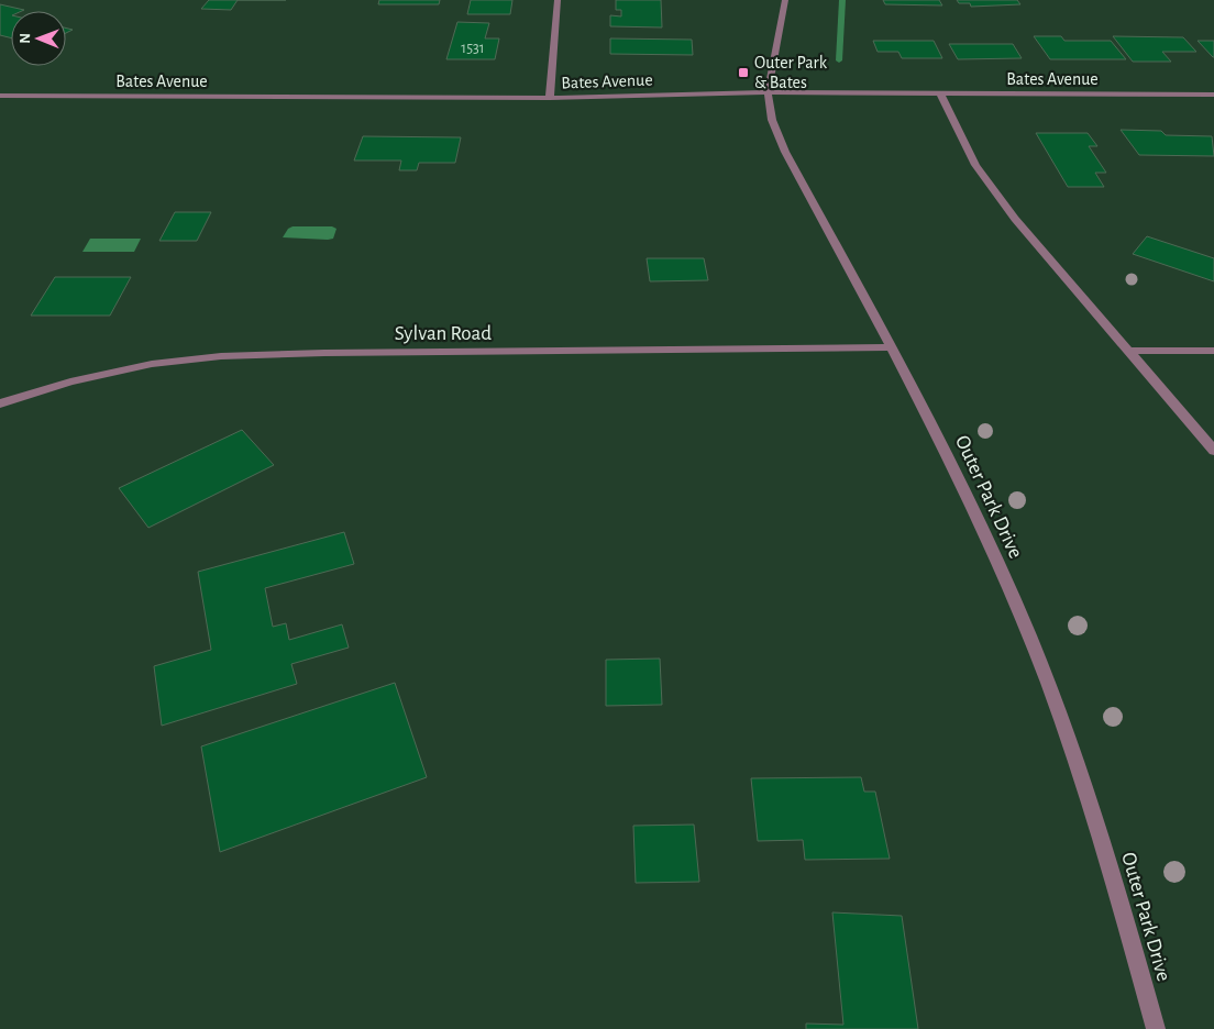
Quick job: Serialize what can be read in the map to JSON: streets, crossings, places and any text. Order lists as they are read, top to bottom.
{
  "streets": {
    "street": ["Bates Avenue", "Sylvan Road", "Outer Park Drive"]
  },
  "crossings": [
    ["Bates Avenue", "Outer Park Drive"],
    ["Sylvan Road", "Outer Park Drive"]
  ],
  "places": {
    "transit": ["Outer Park & Bates"]
  },
  "house_numbers": ["1531"],
  "north": "left"
}
